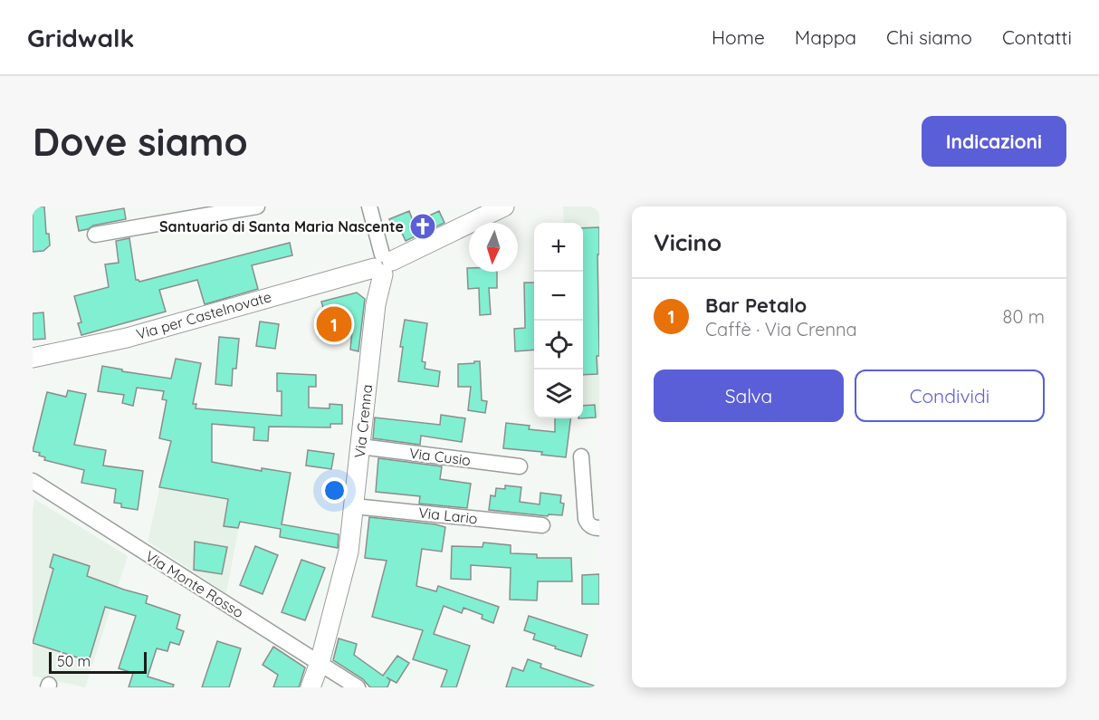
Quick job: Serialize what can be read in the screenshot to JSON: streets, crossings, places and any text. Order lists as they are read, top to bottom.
{
  "streets": {
    "street": [
      "Via per Castelnovate",
      "Via Crenna",
      "Via Cusio",
      "Via Lario",
      "Via Monte Rosso"
    ]
  },
  "crossings": [
    ["Via per Castelnovate", "Via Crenna"],
    ["Via Crenna", "Via Cusio"],
    ["Via Crenna", "Via Lario"],
    ["Via Crenna", "Via Monte Rosso"]
  ],
  "places": {
    "church": ["Santuario di Santa Maria Nascente"]
  },
  "scale_bar": "50 m",
  "north": "bottom",
  "page": {
    "header": "Gridwalk",
    "nav": [
      "Home",
      "Mappa",
      "Chi siamo",
      "Contatti"
    ],
    "buttons": [
      "Indicazioni",
      ["Salva", "Condividi"]
    ],
    "title": "Dove siamo",
    "heading": "Vicino",
    "map_buttons": ["+", "−"],
    "list": [
      {
        "mark": "1",
        "name": "Bar Petalo",
        "note": "Caffè · Via Crenna",
        "value": "80 m"
      }
    ],
    "pins": "1",
    "scale": "50 m"
  }
}
